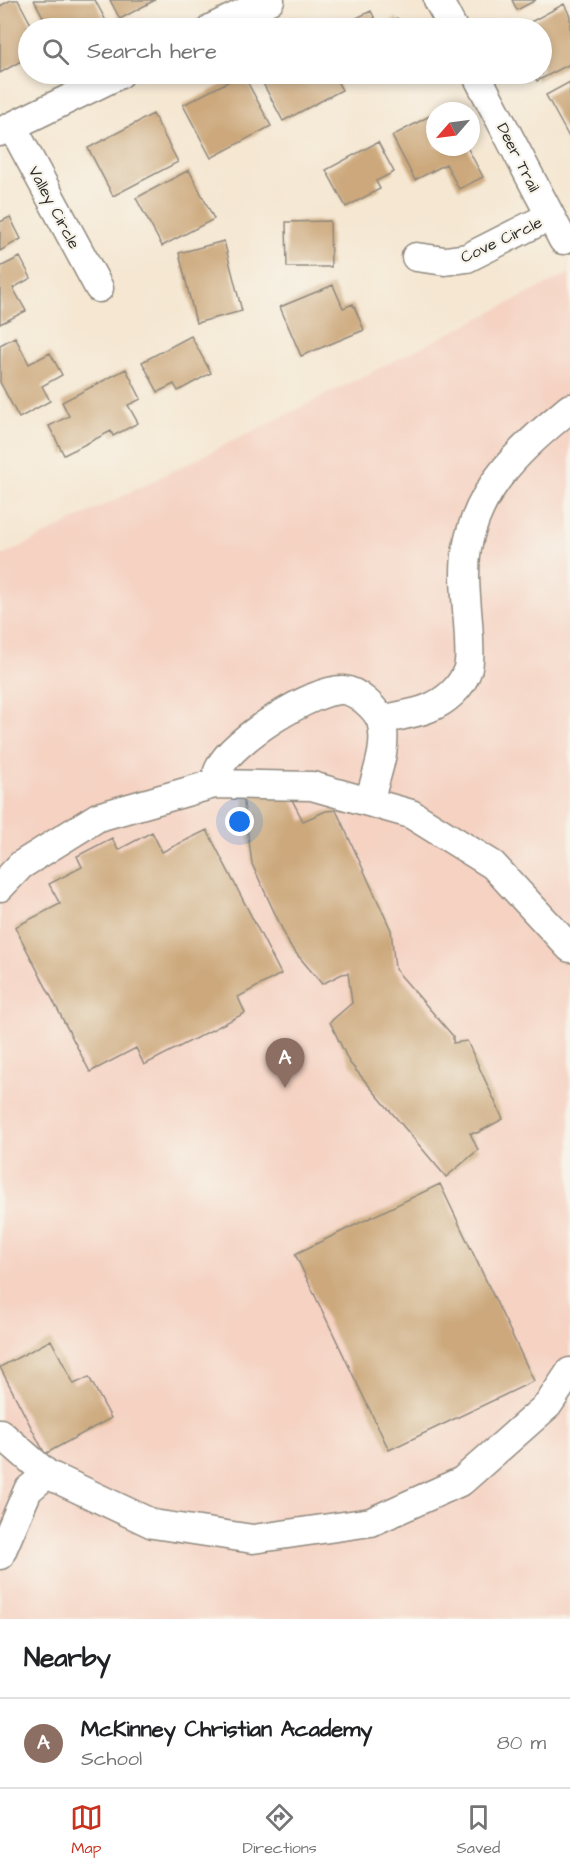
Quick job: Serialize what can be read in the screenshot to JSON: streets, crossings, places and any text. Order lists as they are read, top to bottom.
{
  "streets": {
    "street": ["Deer Trail", "Valley Circle", "Cove Circle"]
  },
  "crossings": [
    ["Deer Trail", "Cove Circle"]
  ],
  "north": "bottom left",
  "page": {
    "search": "Search here",
    "pins": "A",
    "heading": "Nearby",
    "list": [
      {
        "mark": "A",
        "name": "McKinney Christian Academy",
        "note": "School",
        "value": "80 m"
      }
    ],
    "nav": ["Map", "Directions", "Saved"]
  }
}
